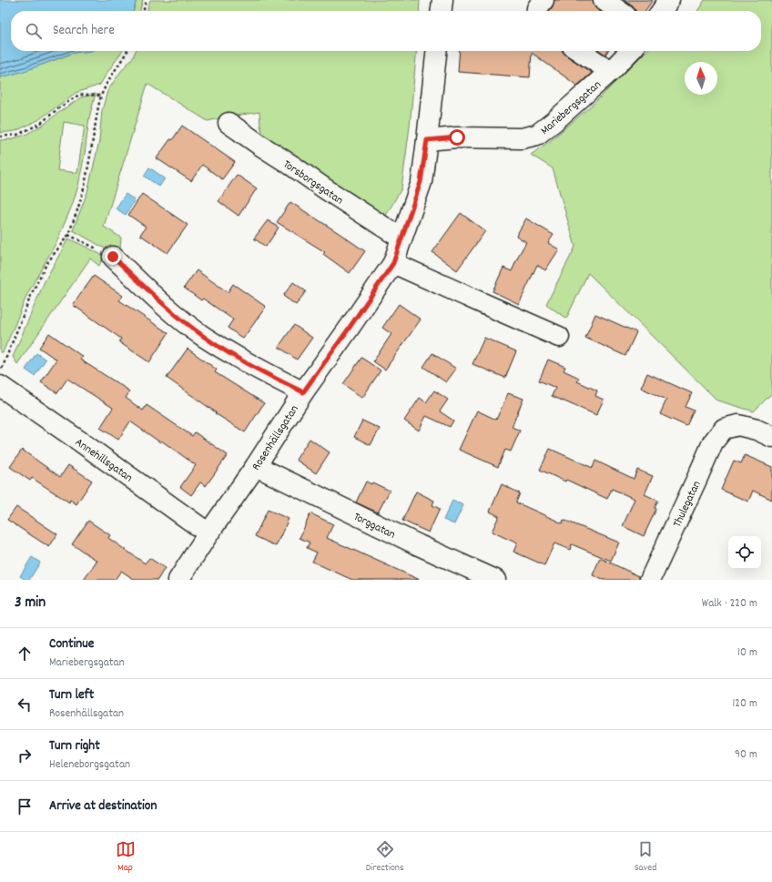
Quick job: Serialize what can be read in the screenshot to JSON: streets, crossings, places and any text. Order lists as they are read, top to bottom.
{
  "streets": {
    "street": [
      "Mariebergsgatan",
      "Torsborgsgatan",
      "Rosenhällsgatan",
      "Annehillsgatan",
      "Thulegatan",
      "Torggatan"
    ]
  },
  "crossings": [
    ["Mariebergsgatan", "Rosenhällsgatan"],
    ["Torsborgsgatan", "Rosenhällsgatan"],
    ["Rosenhällsgatan", "Annehillsgatan"],
    ["Rosenhällsgatan", "Torggatan"]
  ],
  "north": "top",
  "page": {
    "search": "Search here",
    "heading": ["3 min", "Walk · 220 m"],
    "list": [
      ["Continue", "Mariebergsgatan", "10 m"],
      ["Turn left", "Rosenhällsgatan", "120 m"],
      ["Turn right", "Heleneborgsgatan", "90 m"],
      "Arrive at destination"
    ],
    "nav": ["Map", "Directions", "Saved"]
  }
}
